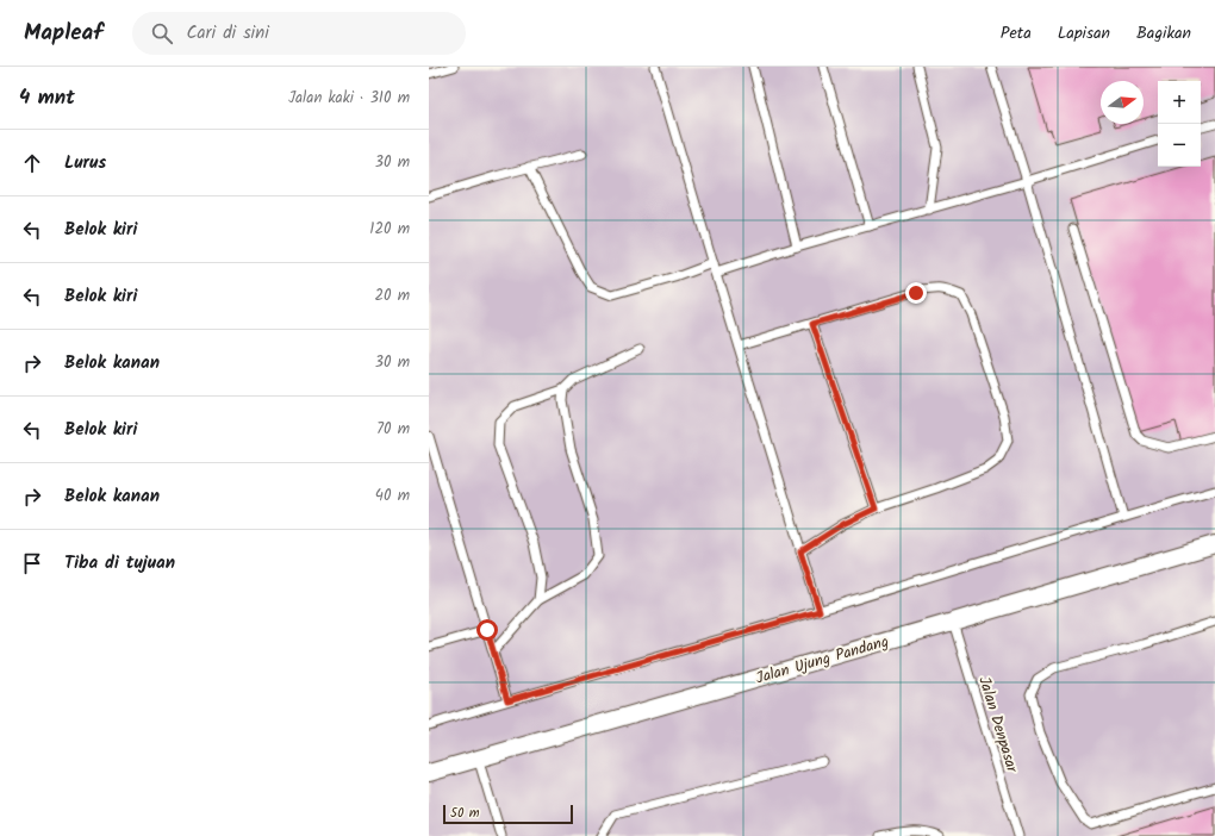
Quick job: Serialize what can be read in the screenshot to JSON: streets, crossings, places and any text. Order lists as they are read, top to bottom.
{
  "streets": {
    "street": ["Jalan Ujung Pandang"],
    "lane": ["Jalan Denpasar"]
  },
  "crossings": [
    ["Jalan Ujung Pandang", "Jalan Denpasar"]
  ],
  "scale_bar": "50 m",
  "north": "right",
  "page": {
    "header": "Mapleaf",
    "search": "Cari di sini",
    "nav": ["Peta", "Lapisan", "Bagikan"],
    "heading": ["4 mnt", "Jalan kaki · 310 m"],
    "map_buttons": ["+", "−"],
    "list": [
      ["Lurus", "30 m"],
      ["Belok kiri", "120 m"],
      ["Belok kiri", "20 m"],
      ["Belok kanan", "30 m"],
      ["Belok kiri", "70 m"],
      ["Belok kanan", "40 m"],
      "Tiba di tujuan"
    ],
    "scale": "50 m"
  }
}
